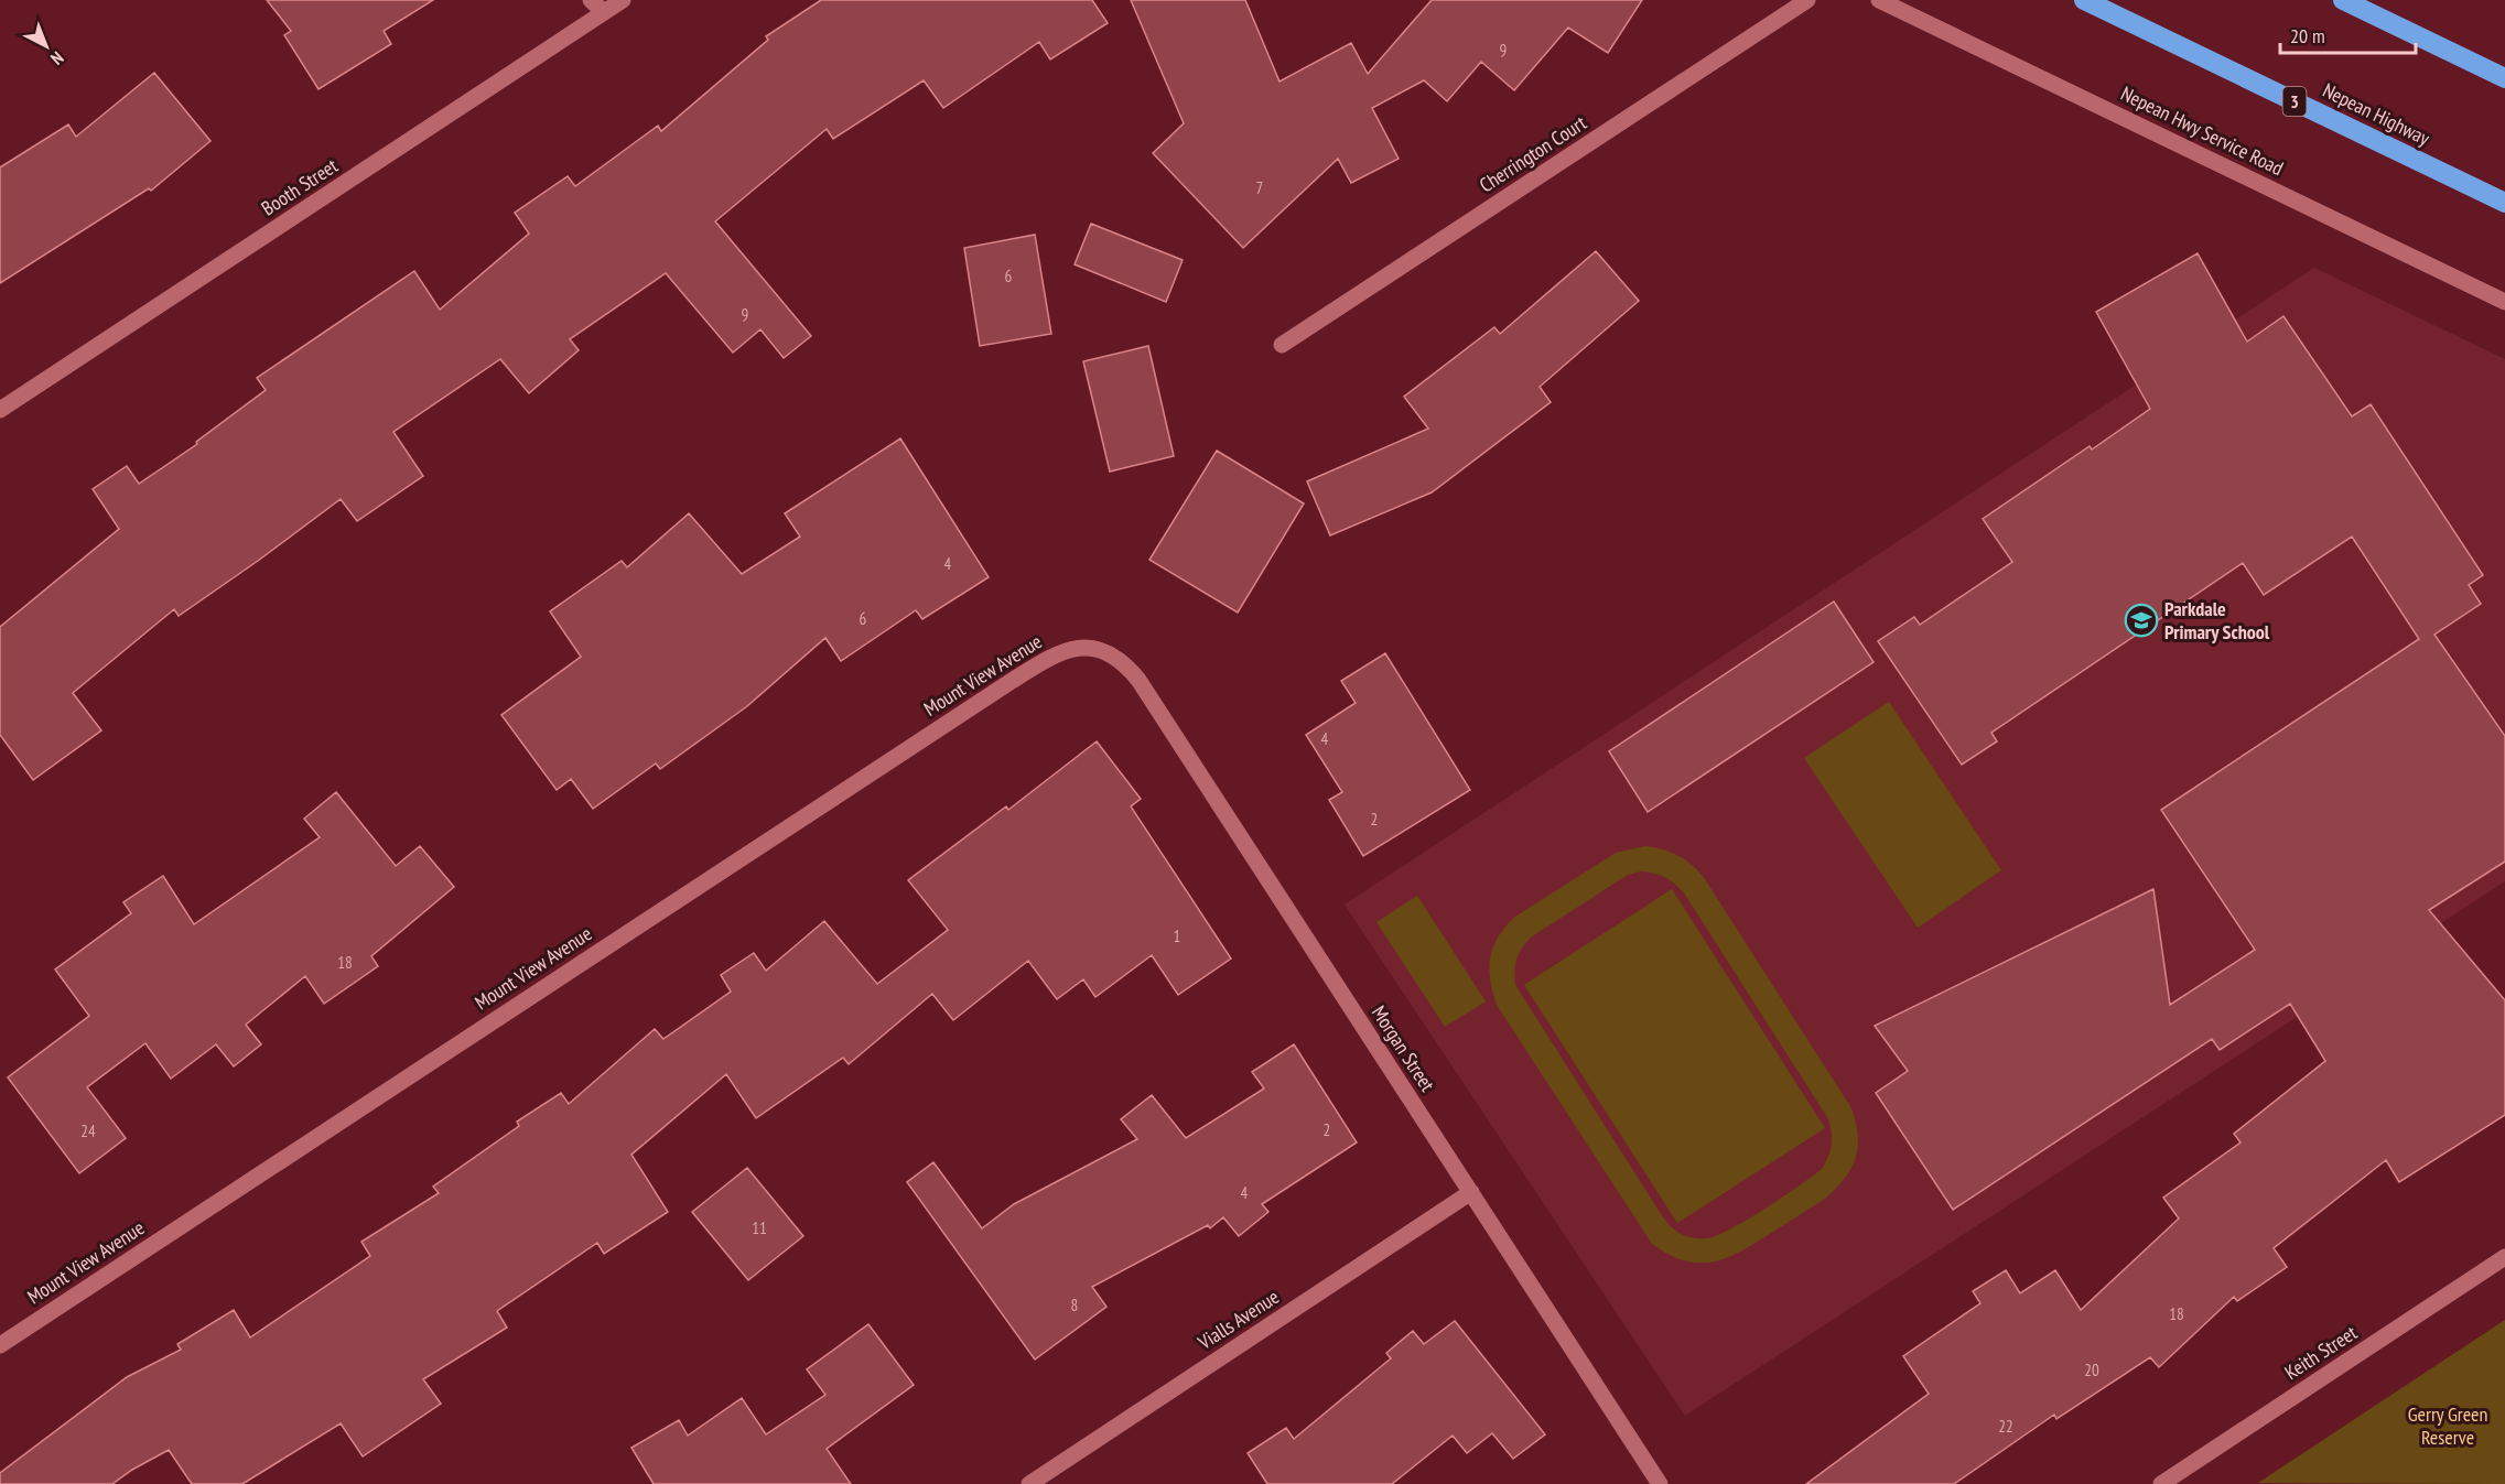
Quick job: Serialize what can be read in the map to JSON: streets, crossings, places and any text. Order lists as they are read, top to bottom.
{
  "streets": {
    "highway": ["3", "Nepean Highway"],
    "street": [
      "Nepean Hwy Service Road",
      "Cherrington Court",
      "Booth Street",
      "Mount View Avenue",
      "Morgan Street",
      "Vialls Avenue",
      "Keith Street"
    ]
  },
  "crossings": [
    ["Mount View Avenue", "Morgan Street"],
    ["Morgan Street", "Vialls Avenue"]
  ],
  "parks": ["Gerry Green Reserve"],
  "places": {
    "school or university": ["Parkdale Primary School"]
  },
  "house_numbers": [
    "9",
    "7",
    "6",
    "9",
    "4",
    "6",
    "4",
    "2",
    "1",
    "18",
    "2",
    "24",
    "4",
    "11",
    "8",
    "18",
    "20",
    "22"
  ],
  "scale_bar": "20 m",
  "north": "bottom right"
}
